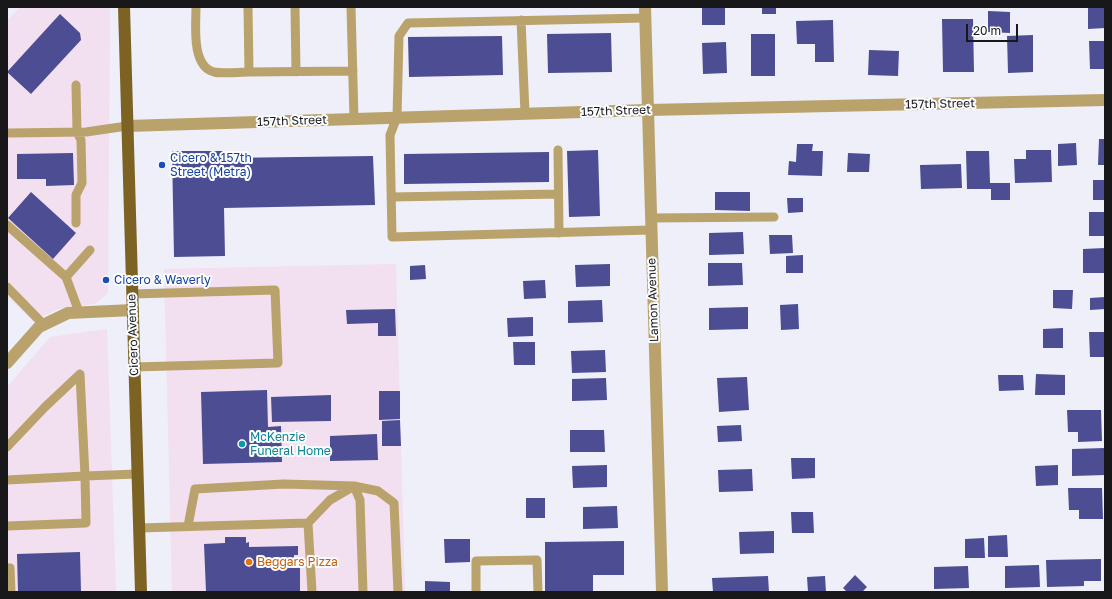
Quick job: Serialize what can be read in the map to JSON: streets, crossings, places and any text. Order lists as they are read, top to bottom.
{
  "streets": {
    "main road": ["Cicero Avenue"],
    "street": ["157th Street", "Lamon Avenue"]
  },
  "crossings": [
    ["157th Street", "Lamon Avenue"],
    ["157th Street", "Cicero Avenue"]
  ],
  "places": [
    "Cicero & 157th Street (Metra)",
    "Cicero & Waverly",
    "McKenzie Funeral Home",
    "Beggars Pizza"
  ],
  "scale_bar": "20 m"
}
